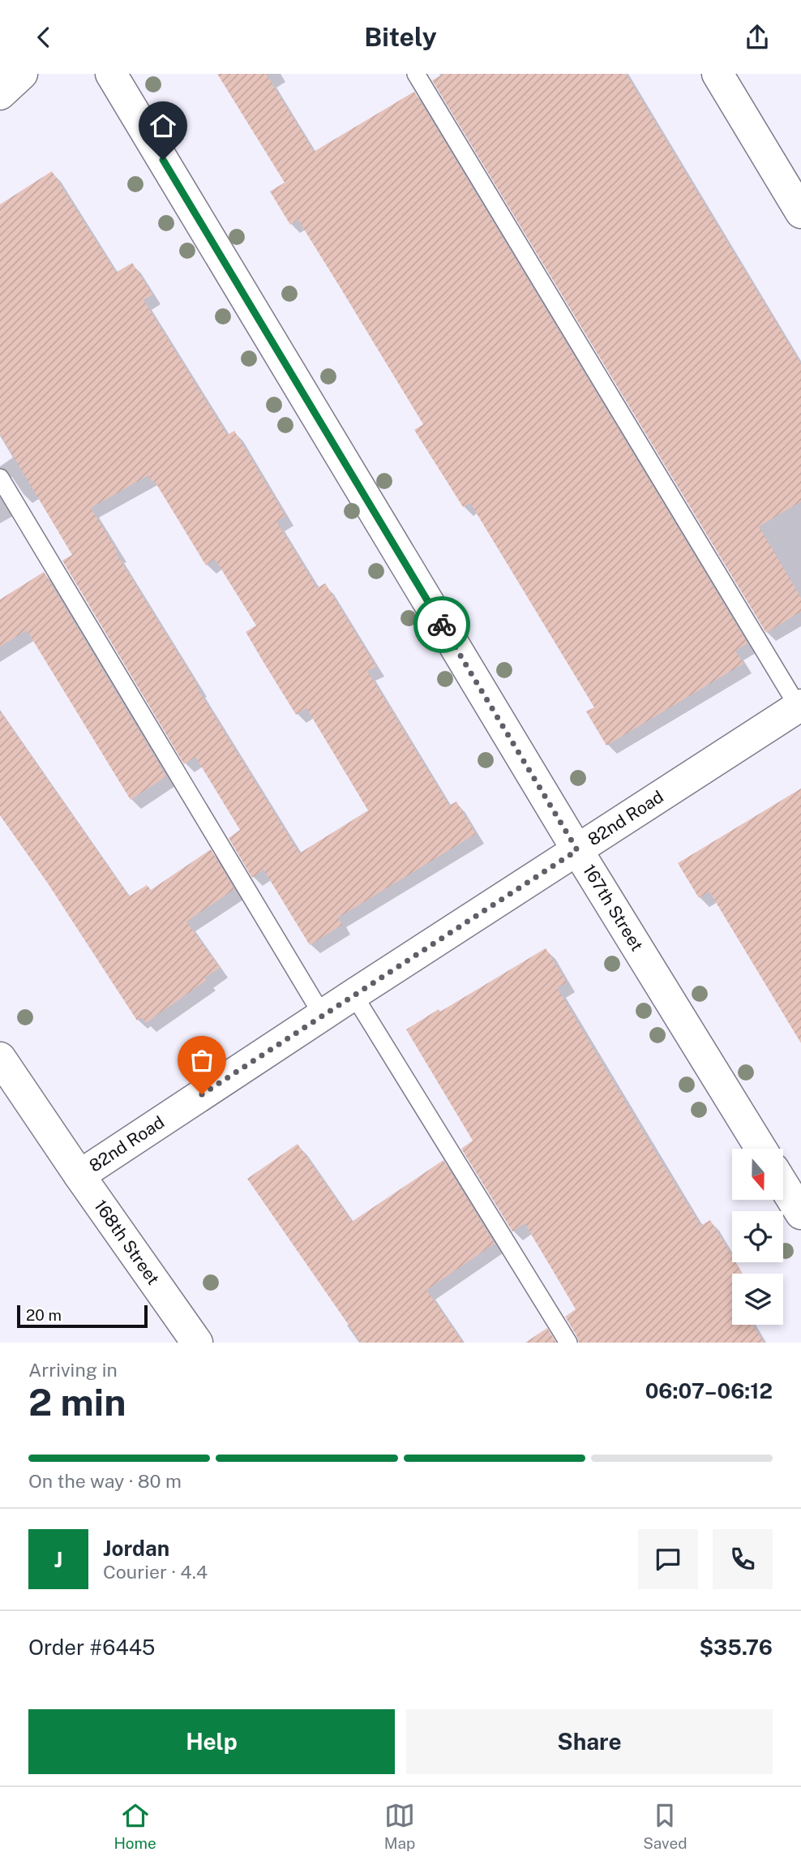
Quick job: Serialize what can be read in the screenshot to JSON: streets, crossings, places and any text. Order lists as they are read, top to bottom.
{
  "streets": {
    "street": ["82nd Road", "167th Street", "168th Street"]
  },
  "crossings": [
    ["82nd Road", "167th Street"],
    ["82nd Road", "168th Street"]
  ],
  "scale_bar": "20 m",
  "north": "bottom",
  "page": {
    "header": "Bitely",
    "scale": "20 m",
    "heading": ["2 min", "Arriving in", "06:07–06:12"],
    "panel": [
      "Jordan",
      "Courier · 4.4",
      "Order #6445",
      "$35.76"
    ],
    "bar": "On the way · 80 m",
    "round": "J",
    "buttons": ["Help", "Share"],
    "tabs": ["Home", "Map", "Saved"]
  }
}
